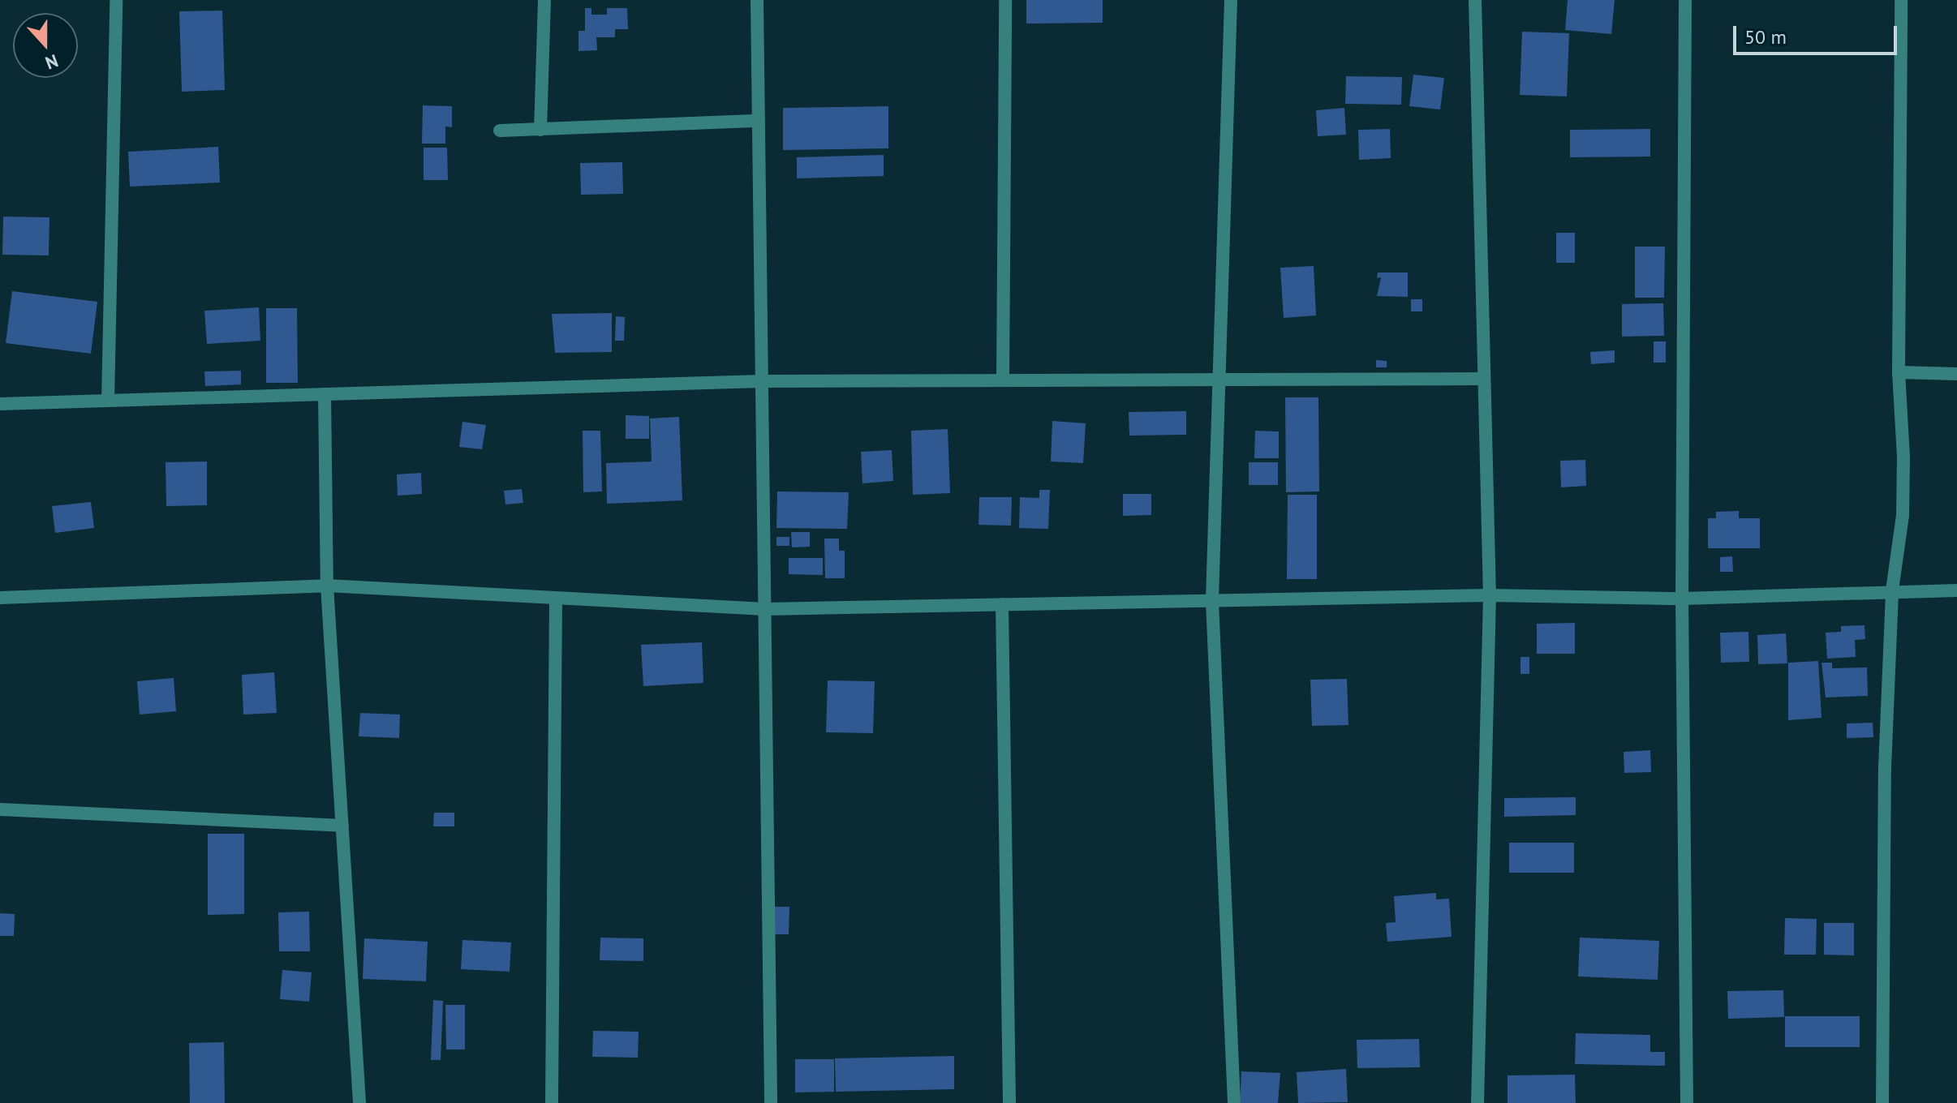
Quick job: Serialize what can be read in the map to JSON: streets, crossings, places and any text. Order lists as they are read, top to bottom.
{
  "scale_bar": "50 m",
  "north": "bottom"
}
